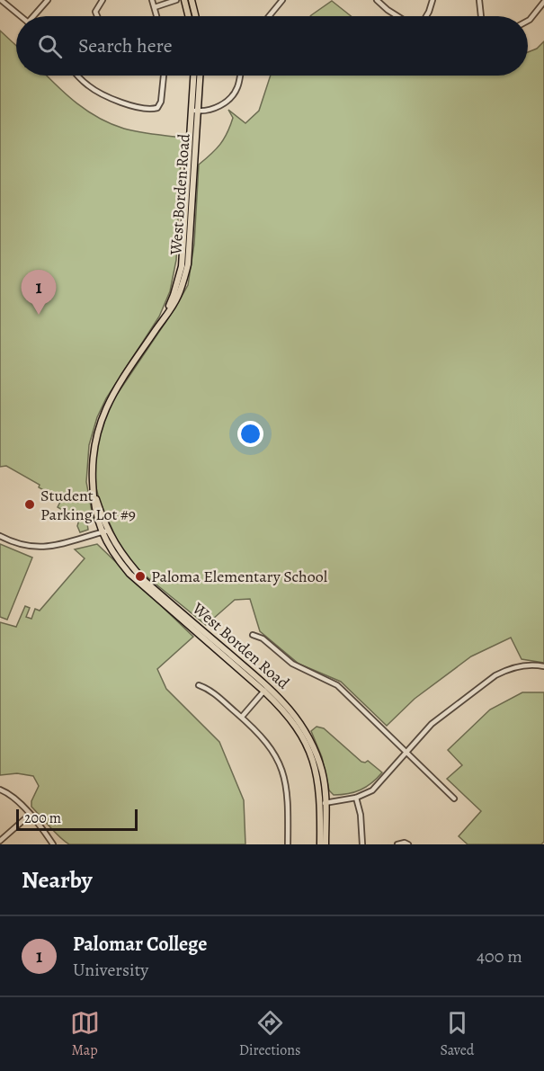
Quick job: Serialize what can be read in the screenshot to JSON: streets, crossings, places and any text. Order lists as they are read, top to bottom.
{
  "streets": {
    "main road": ["West Borden Road"]
  },
  "places": ["Student Parking Lot #9", "Paloma Elementary School"],
  "scale_bar": "200 m",
  "page": {
    "search": "Search here",
    "pins": "1",
    "scale": "200 m",
    "heading": "Nearby",
    "list": [
      {
        "mark": "1",
        "name": "Palomar College",
        "note": "University",
        "value": "400 m"
      }
    ],
    "nav": ["Map", "Directions", "Saved"]
  }
}
